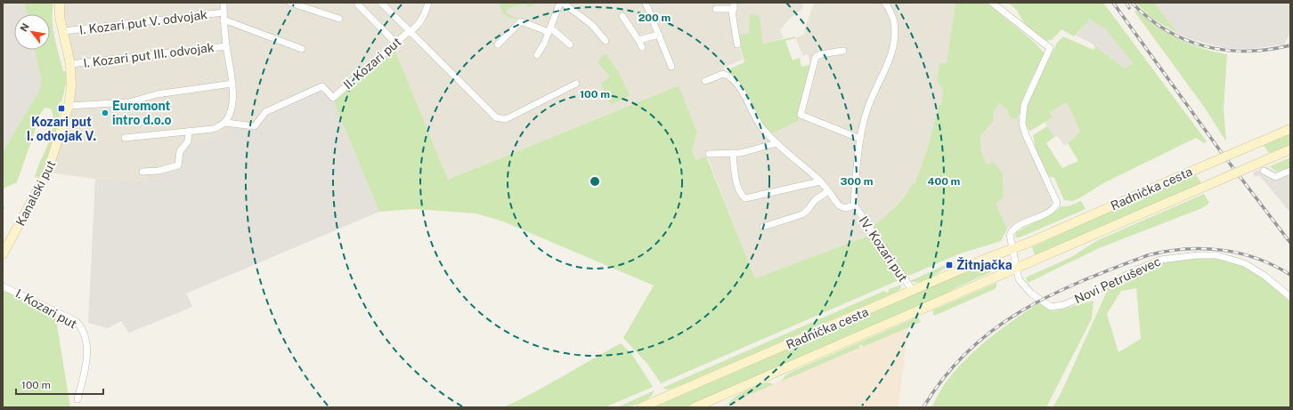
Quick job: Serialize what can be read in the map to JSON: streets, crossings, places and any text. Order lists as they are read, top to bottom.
{
  "streets": {
    "main road": ["Radnička cesta", "Kanalski put"],
    "street": [
      "I. Kozari put V. odvojak",
      "I. Kozari put III. odvojak",
      "II. Kozari put",
      "IV. Kozari put",
      "Novi Petruševec",
      "I. Kozari put"
    ]
  },
  "crossings": [
    ["I. Kozari put V. odvojak", "Kanalski put"],
    ["I. Kozari put III. odvojak", "Kanalski put"],
    ["Radnička cesta", "IV. Kozari put"],
    ["Radnička cesta", "Novi Petruševec"]
  ],
  "places": {
    "transit": ["Kozari put I. odvojak V.", "Žitnjačka"],
    "other": ["Euromont intro d.o.o"]
  },
  "scale_bar": "100 m",
  "north": "top left",
  "rings": [
    "200 m",
    "100 m",
    "300 m",
    "400 m"
  ]
}
